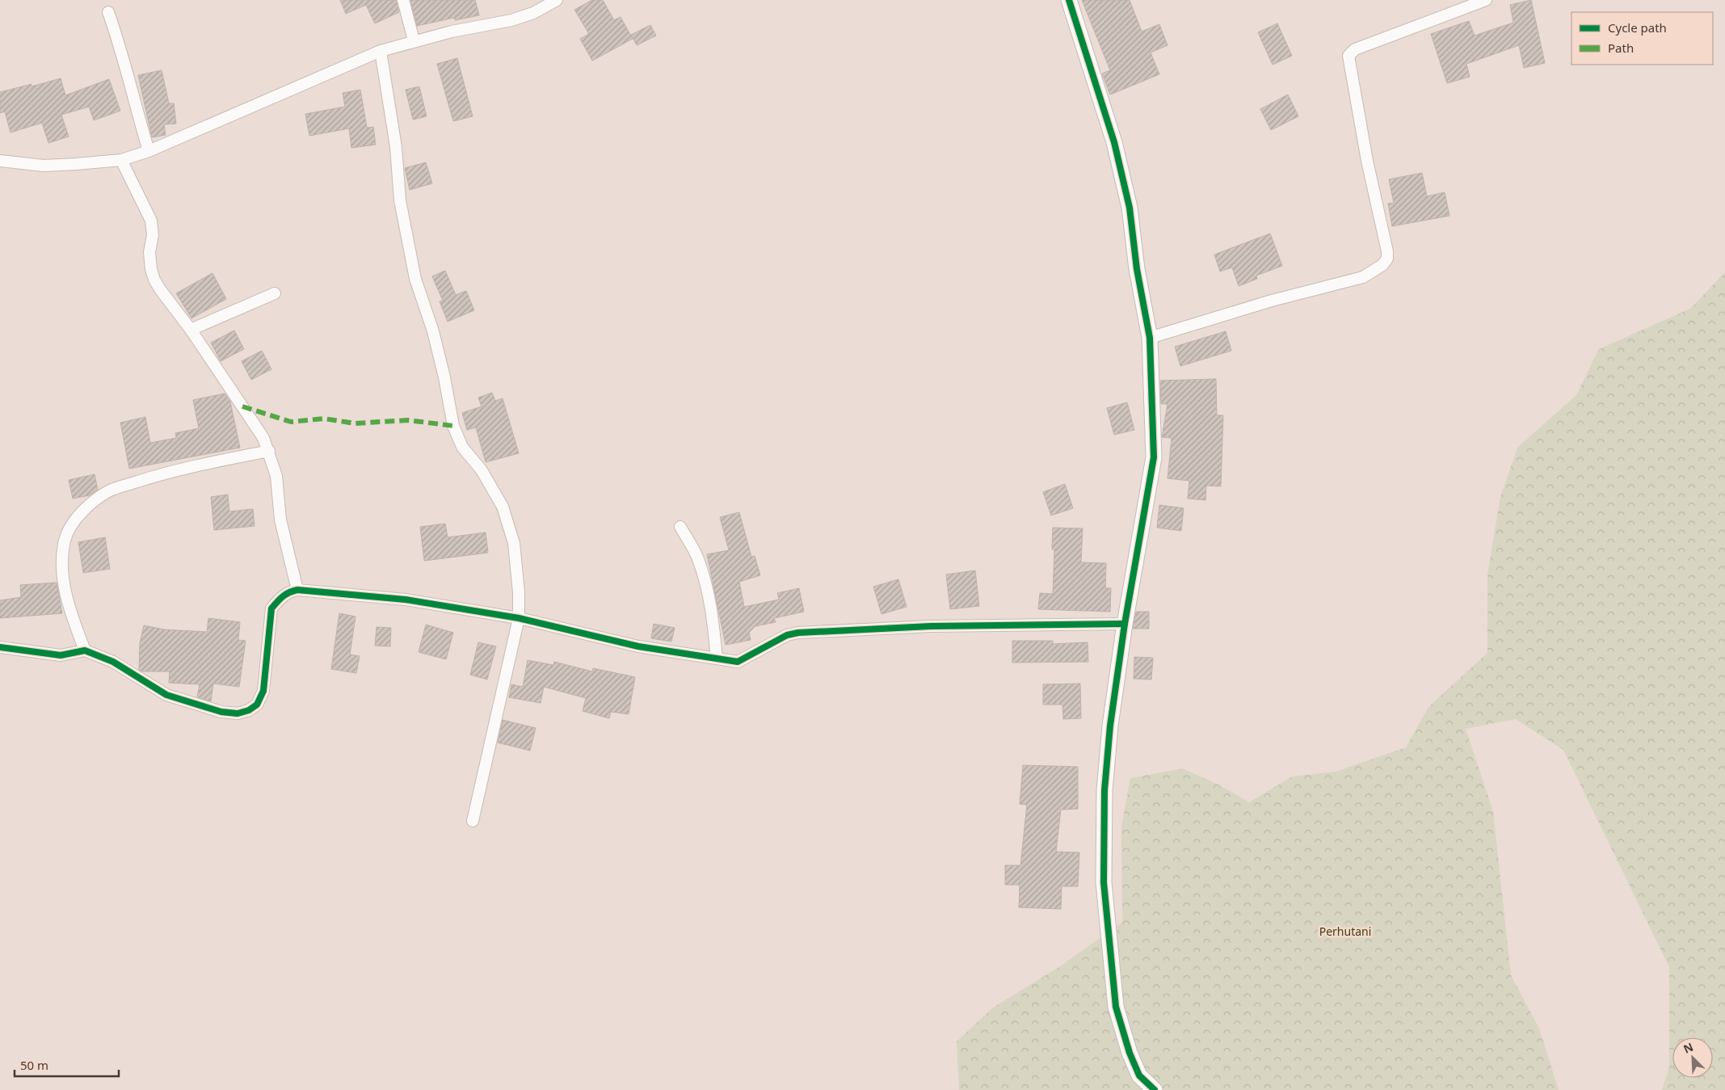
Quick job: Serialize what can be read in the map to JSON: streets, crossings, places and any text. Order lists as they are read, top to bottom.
{
  "parks": ["Perhutani"],
  "legend": ["Cycle path", "Path"],
  "scale_bar": "50 m",
  "north": "top left"
}
